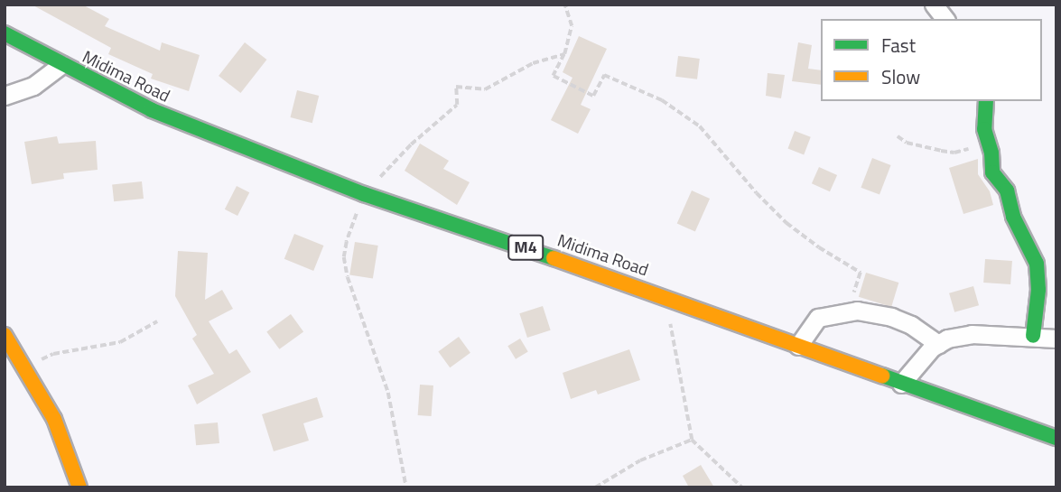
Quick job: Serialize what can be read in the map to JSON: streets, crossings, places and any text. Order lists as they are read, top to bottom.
{
  "streets": {
    "main road": ["Midima Road", "M4"]
  },
  "legend": ["Fast", "Slow"]
}
